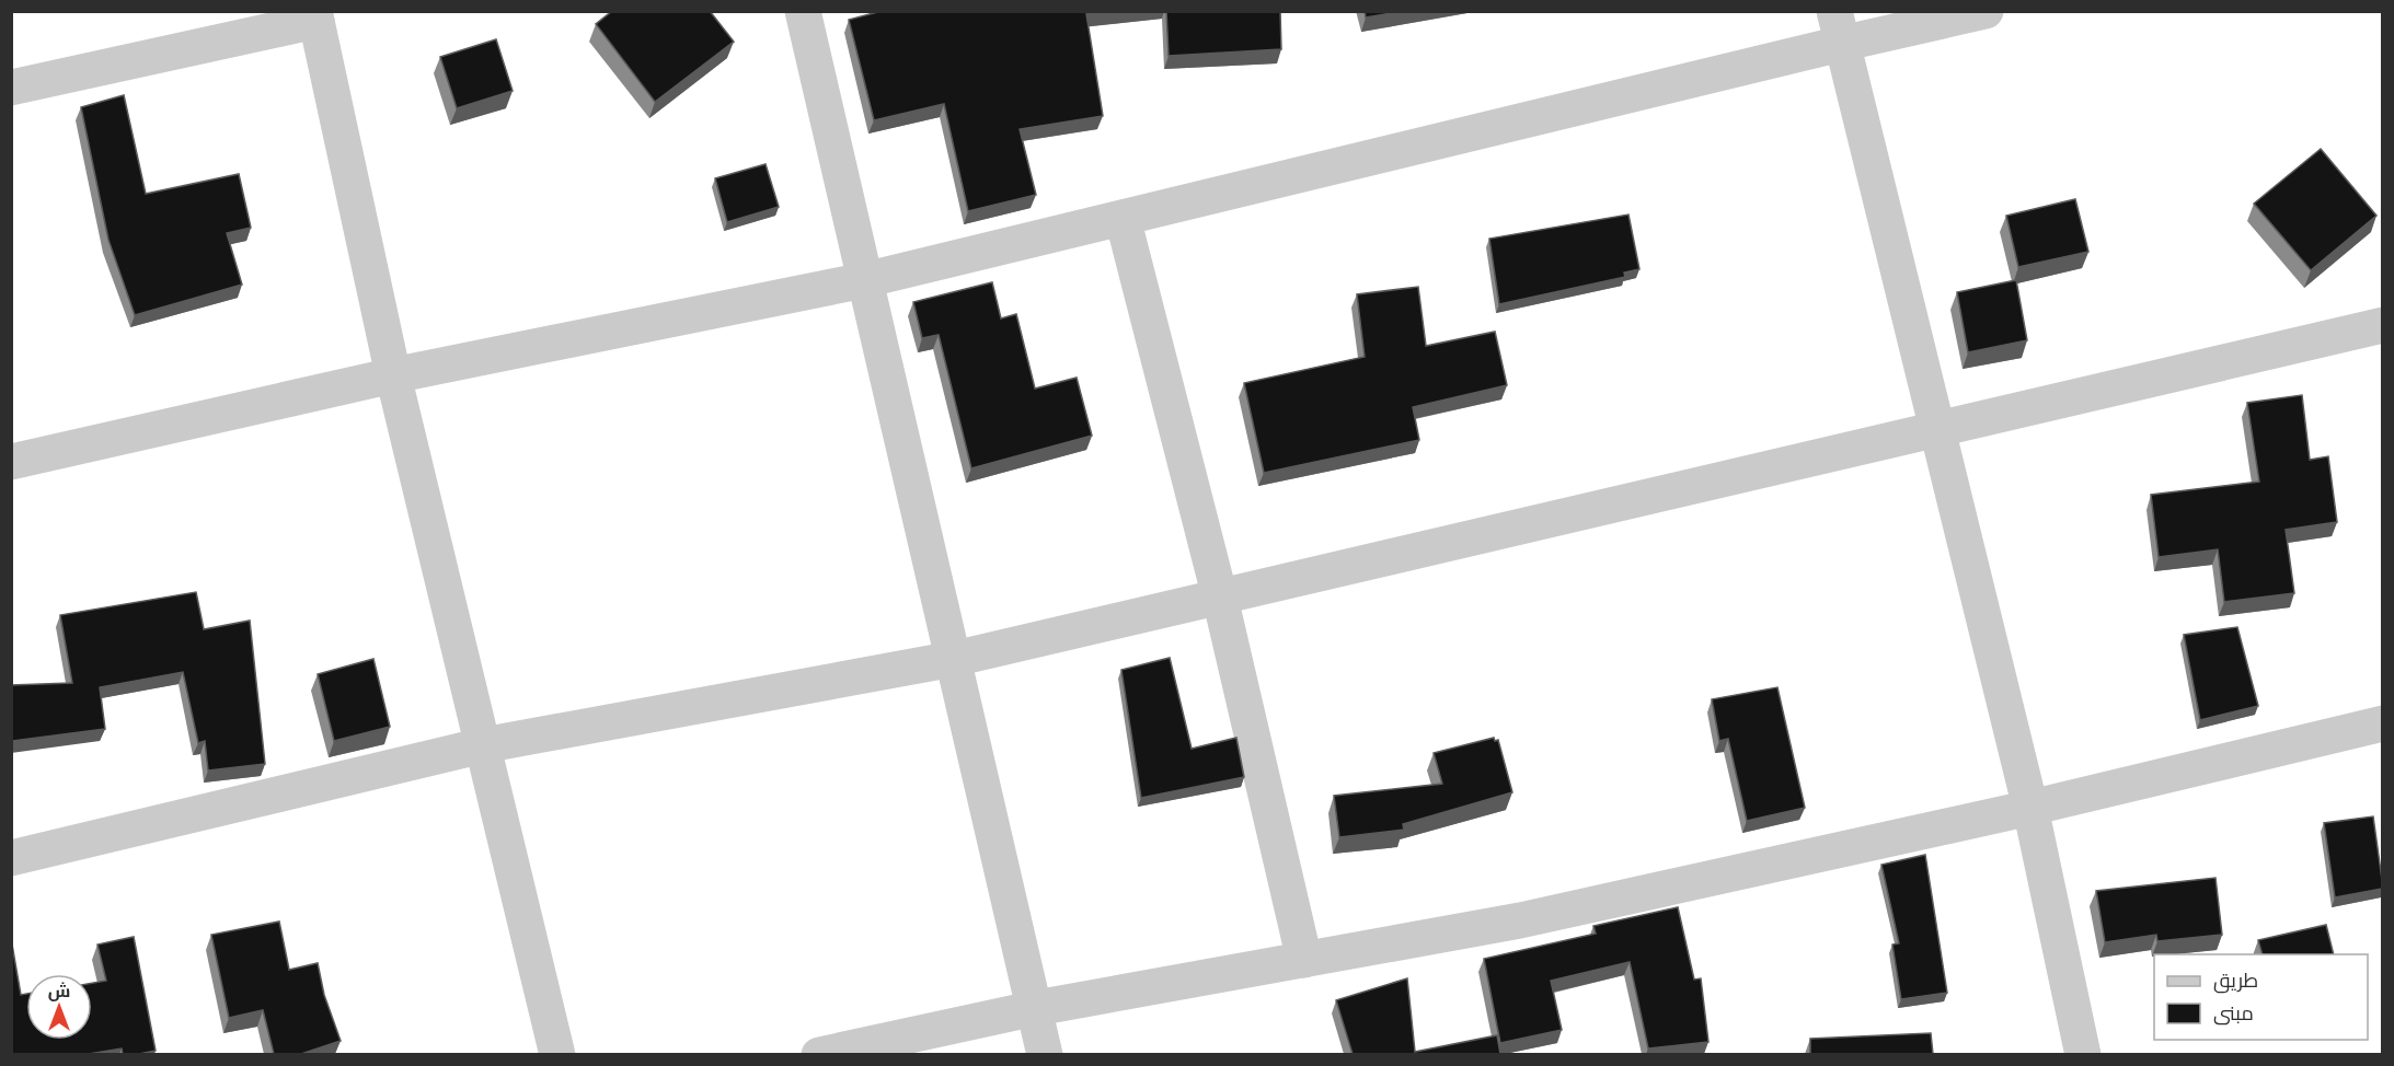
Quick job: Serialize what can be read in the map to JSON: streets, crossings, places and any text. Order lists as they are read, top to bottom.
{
  "legend": ["طريق", "مبنى"],
  "north": "top"
}
